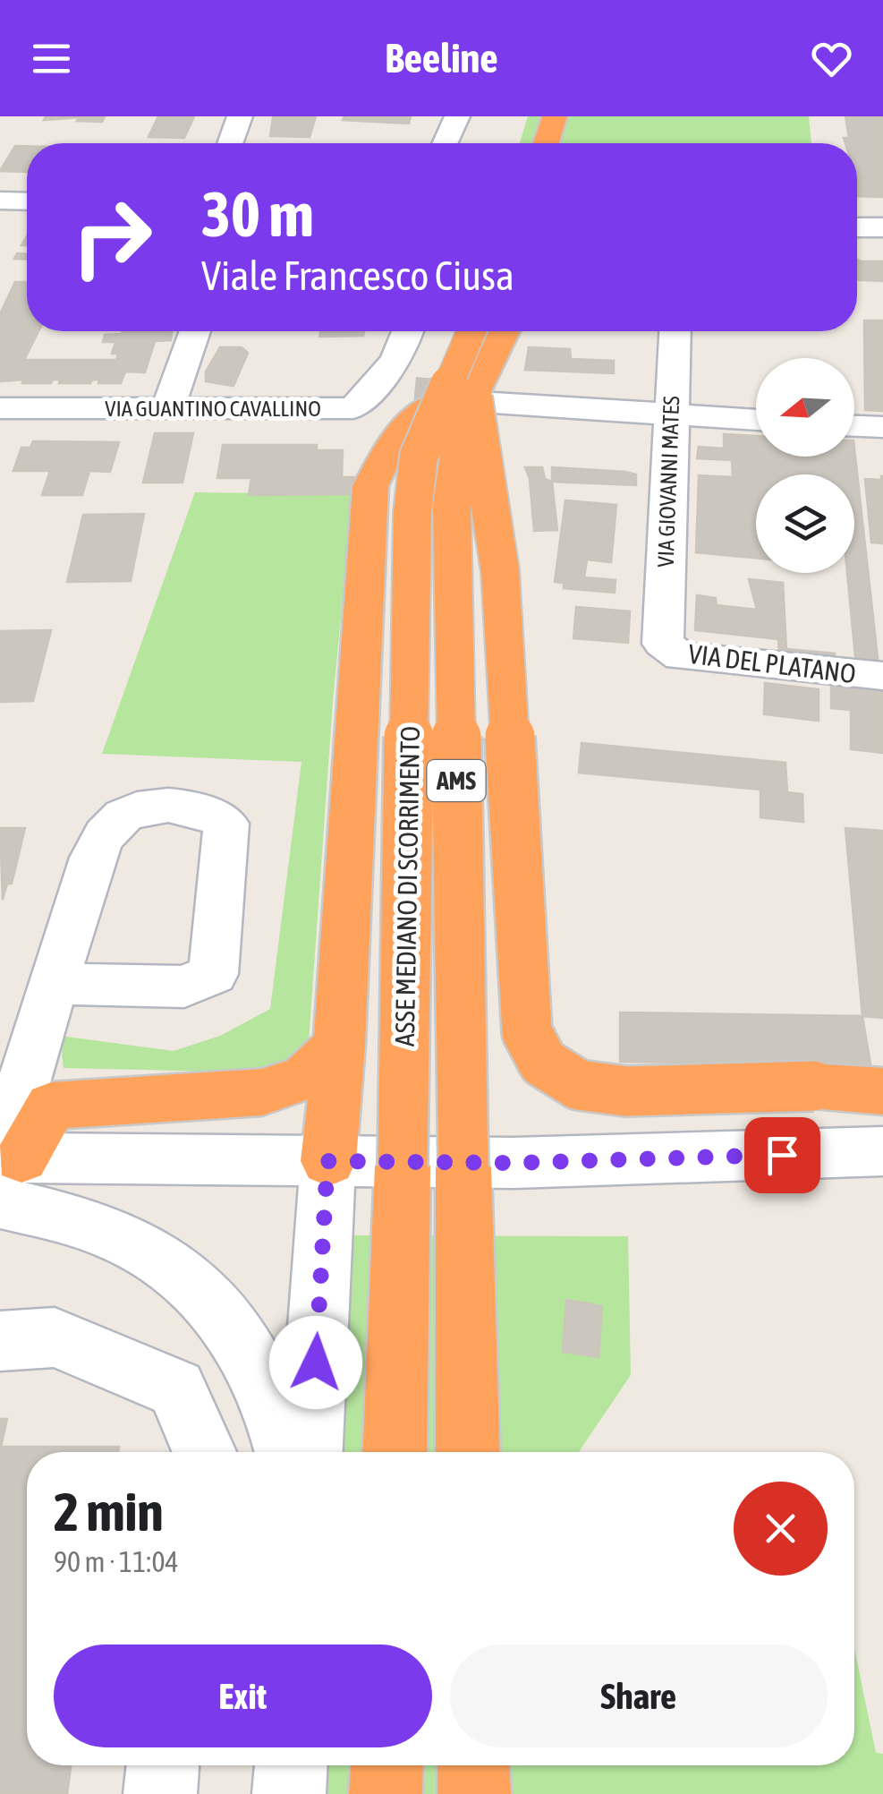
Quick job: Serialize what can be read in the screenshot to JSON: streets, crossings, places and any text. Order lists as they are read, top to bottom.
{
  "streets": {
    "highway": ["AMS", "ASSE MEDIANO DI SCORRIMENTO"],
    "street": ["VIA GUANTINO CAVALLINO", "VIA GIOVANNI MATES", "VIA DEL PLATANO"]
  },
  "crossings": [
    ["VIA GUANTINO CAVALLINO", "ASSE MEDIANO DI SCORRIMENTO"],
    ["VIA GIOVANNI MATES", "VIA DEL PLATANO"]
  ],
  "north": "left",
  "page": {
    "header": "Beeline",
    "turn": ["30 m", "Viale Francesco Ciusa"],
    "heading": ["2 min", "90 m · 11:04"],
    "buttons": ["Exit", "Share"]
  }
}
